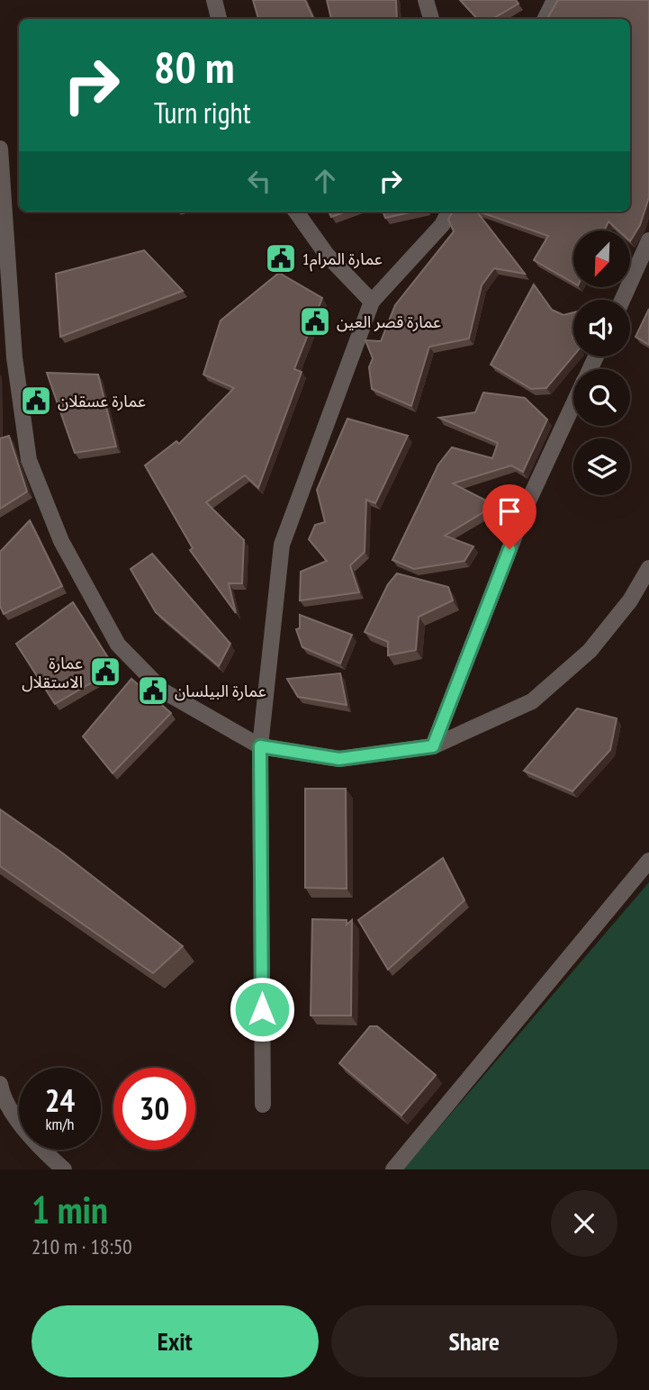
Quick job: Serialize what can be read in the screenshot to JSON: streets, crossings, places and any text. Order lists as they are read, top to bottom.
{
  "places": {
    "public building": [
      "عمارة المرام1",
      "عمارة قصر العين",
      "عمارة عسقلان",
      "عمارة الاستقلال",
      "عمارة البيلسان"
    ]
  },
  "north": "bottom left",
  "page": {
    "turn": ["80 m", "Turn right"],
    "speed": "24 km/h",
    "limit": "30",
    "heading": ["1 min", "210 m · 18:50"],
    "buttons": ["Exit", "Share"]
  }
}
